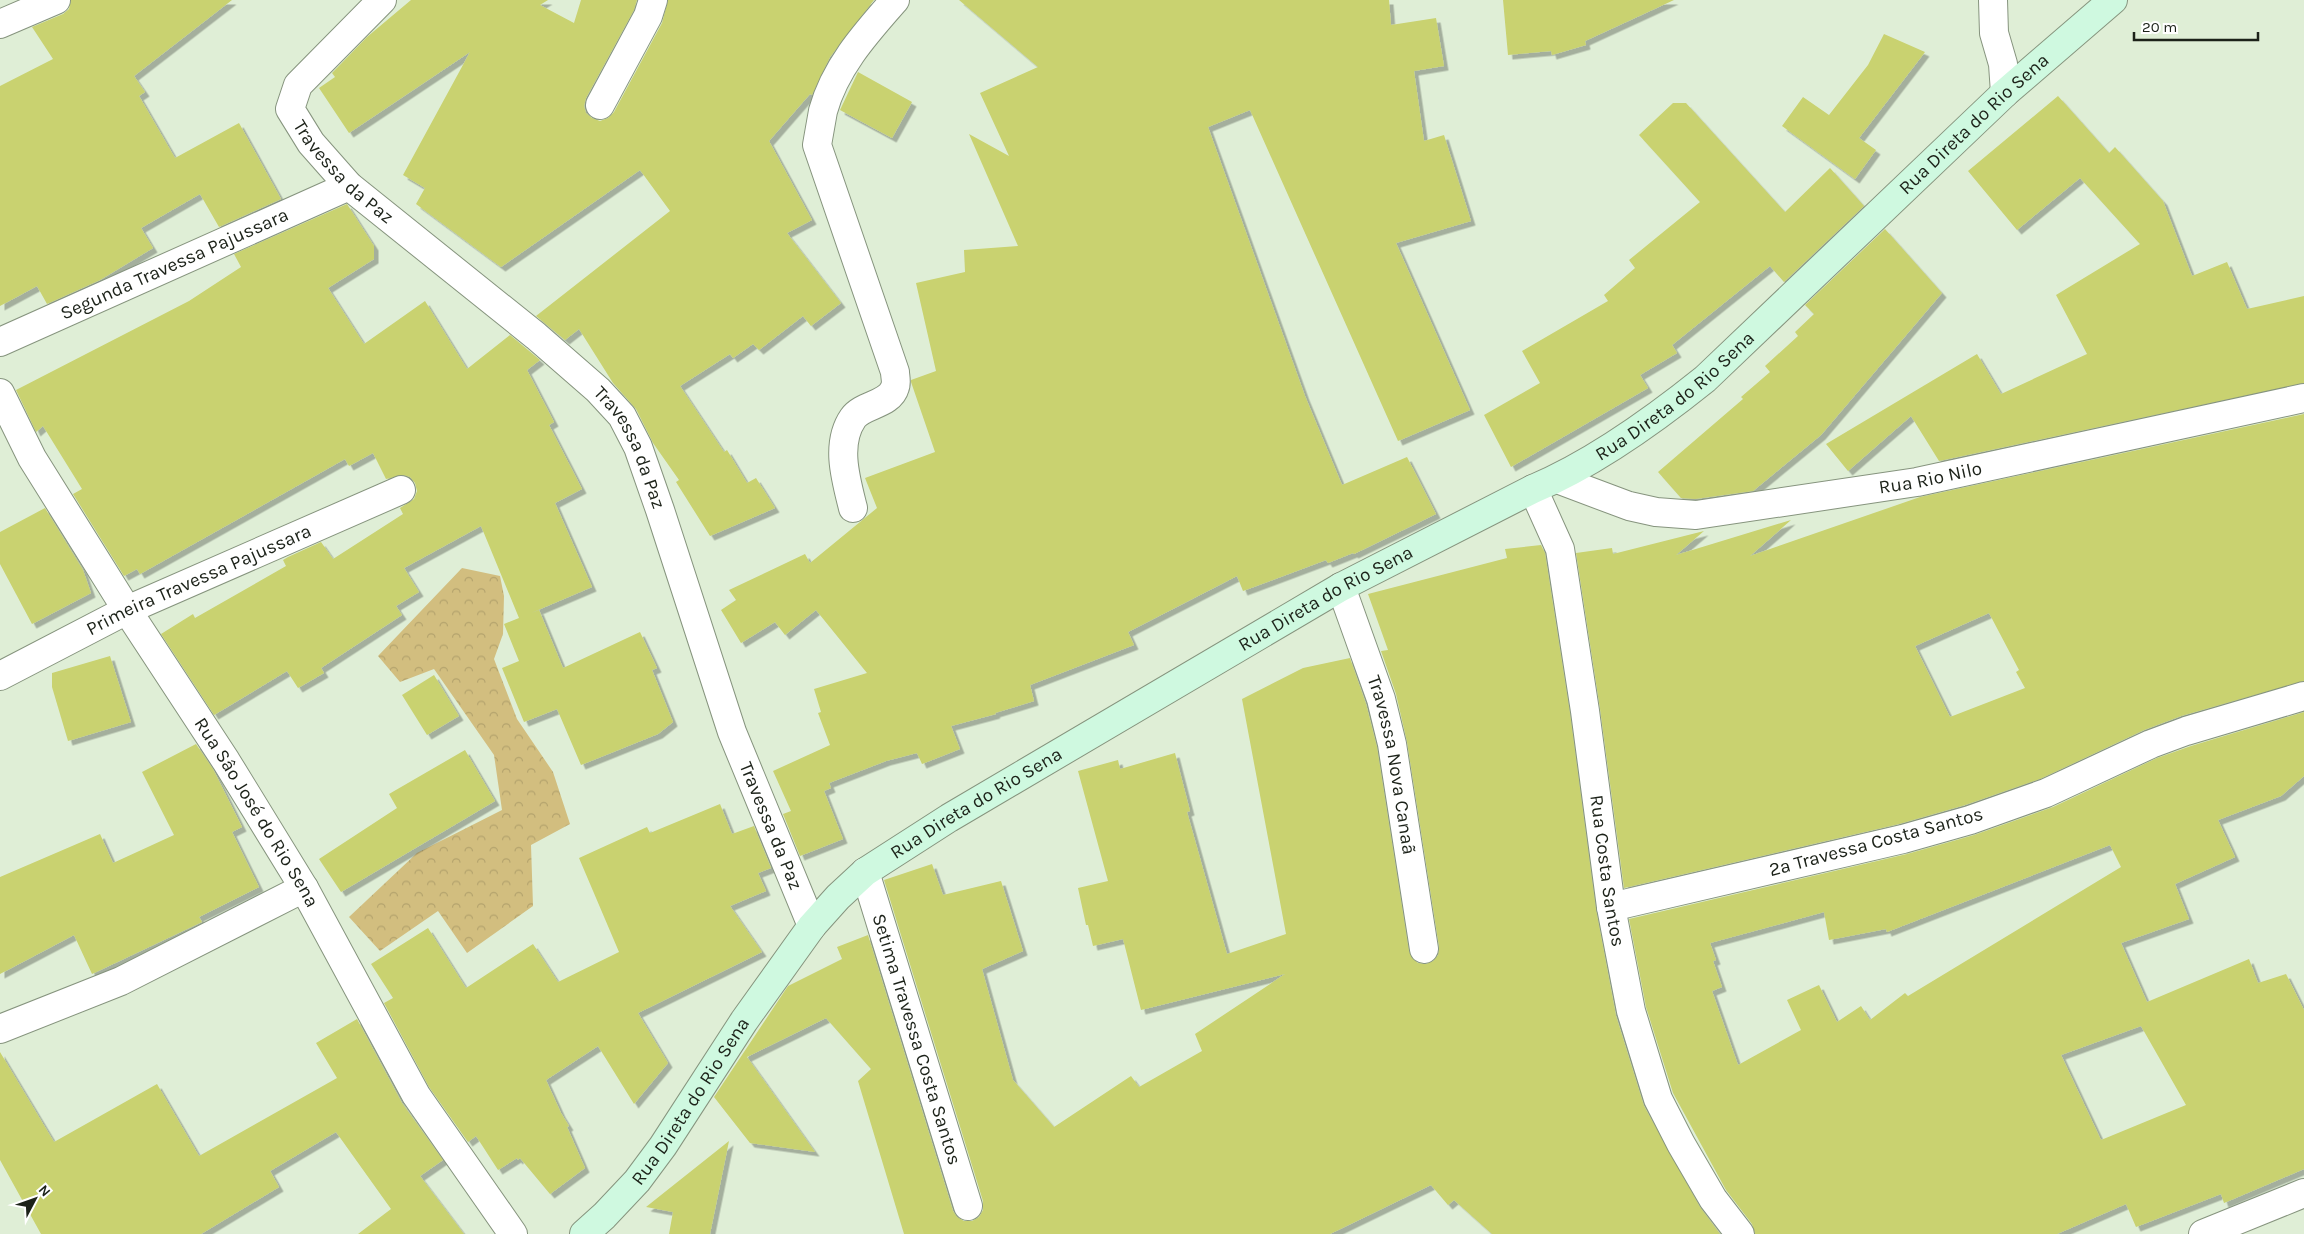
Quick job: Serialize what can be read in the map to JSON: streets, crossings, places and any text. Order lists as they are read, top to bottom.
{
  "streets": {
    "main road": ["Rua Direta do Rio Sena"],
    "street": [
      "Travessa da Paz",
      "Segunda Travessa Pajussara",
      "Rua Rio Nilo",
      "Primeira Travessa Pajussara",
      "Travessa Nova Canaã",
      "Rua Sâo José do Rio Sena",
      "2ª Travessa Costa Santos",
      "Rua Costa Santos",
      "Setima Travessa Costa Santos"
    ]
  },
  "crossings": [
    ["Rua Direta do Rio Sena", "Travessa da Paz"],
    ["Rua Direta do Rio Sena", "Rua Rio Nilo"],
    ["Rua Direta do Rio Sena", "Travessa Nova Canaã"],
    ["Rua Direta do Rio Sena", "Rua Costa Santos"],
    ["Rua Direta do Rio Sena", "Setima Travessa Costa Santos"],
    ["Travessa da Paz", "Segunda Travessa Pajussara"],
    ["Primeira Travessa Pajussara", "Rua Sâo José do Rio Sena"],
    ["2ª Travessa Costa Santos", "Rua Costa Santos"]
  ],
  "scale_bar": "20 m",
  "north": "top right"
}
